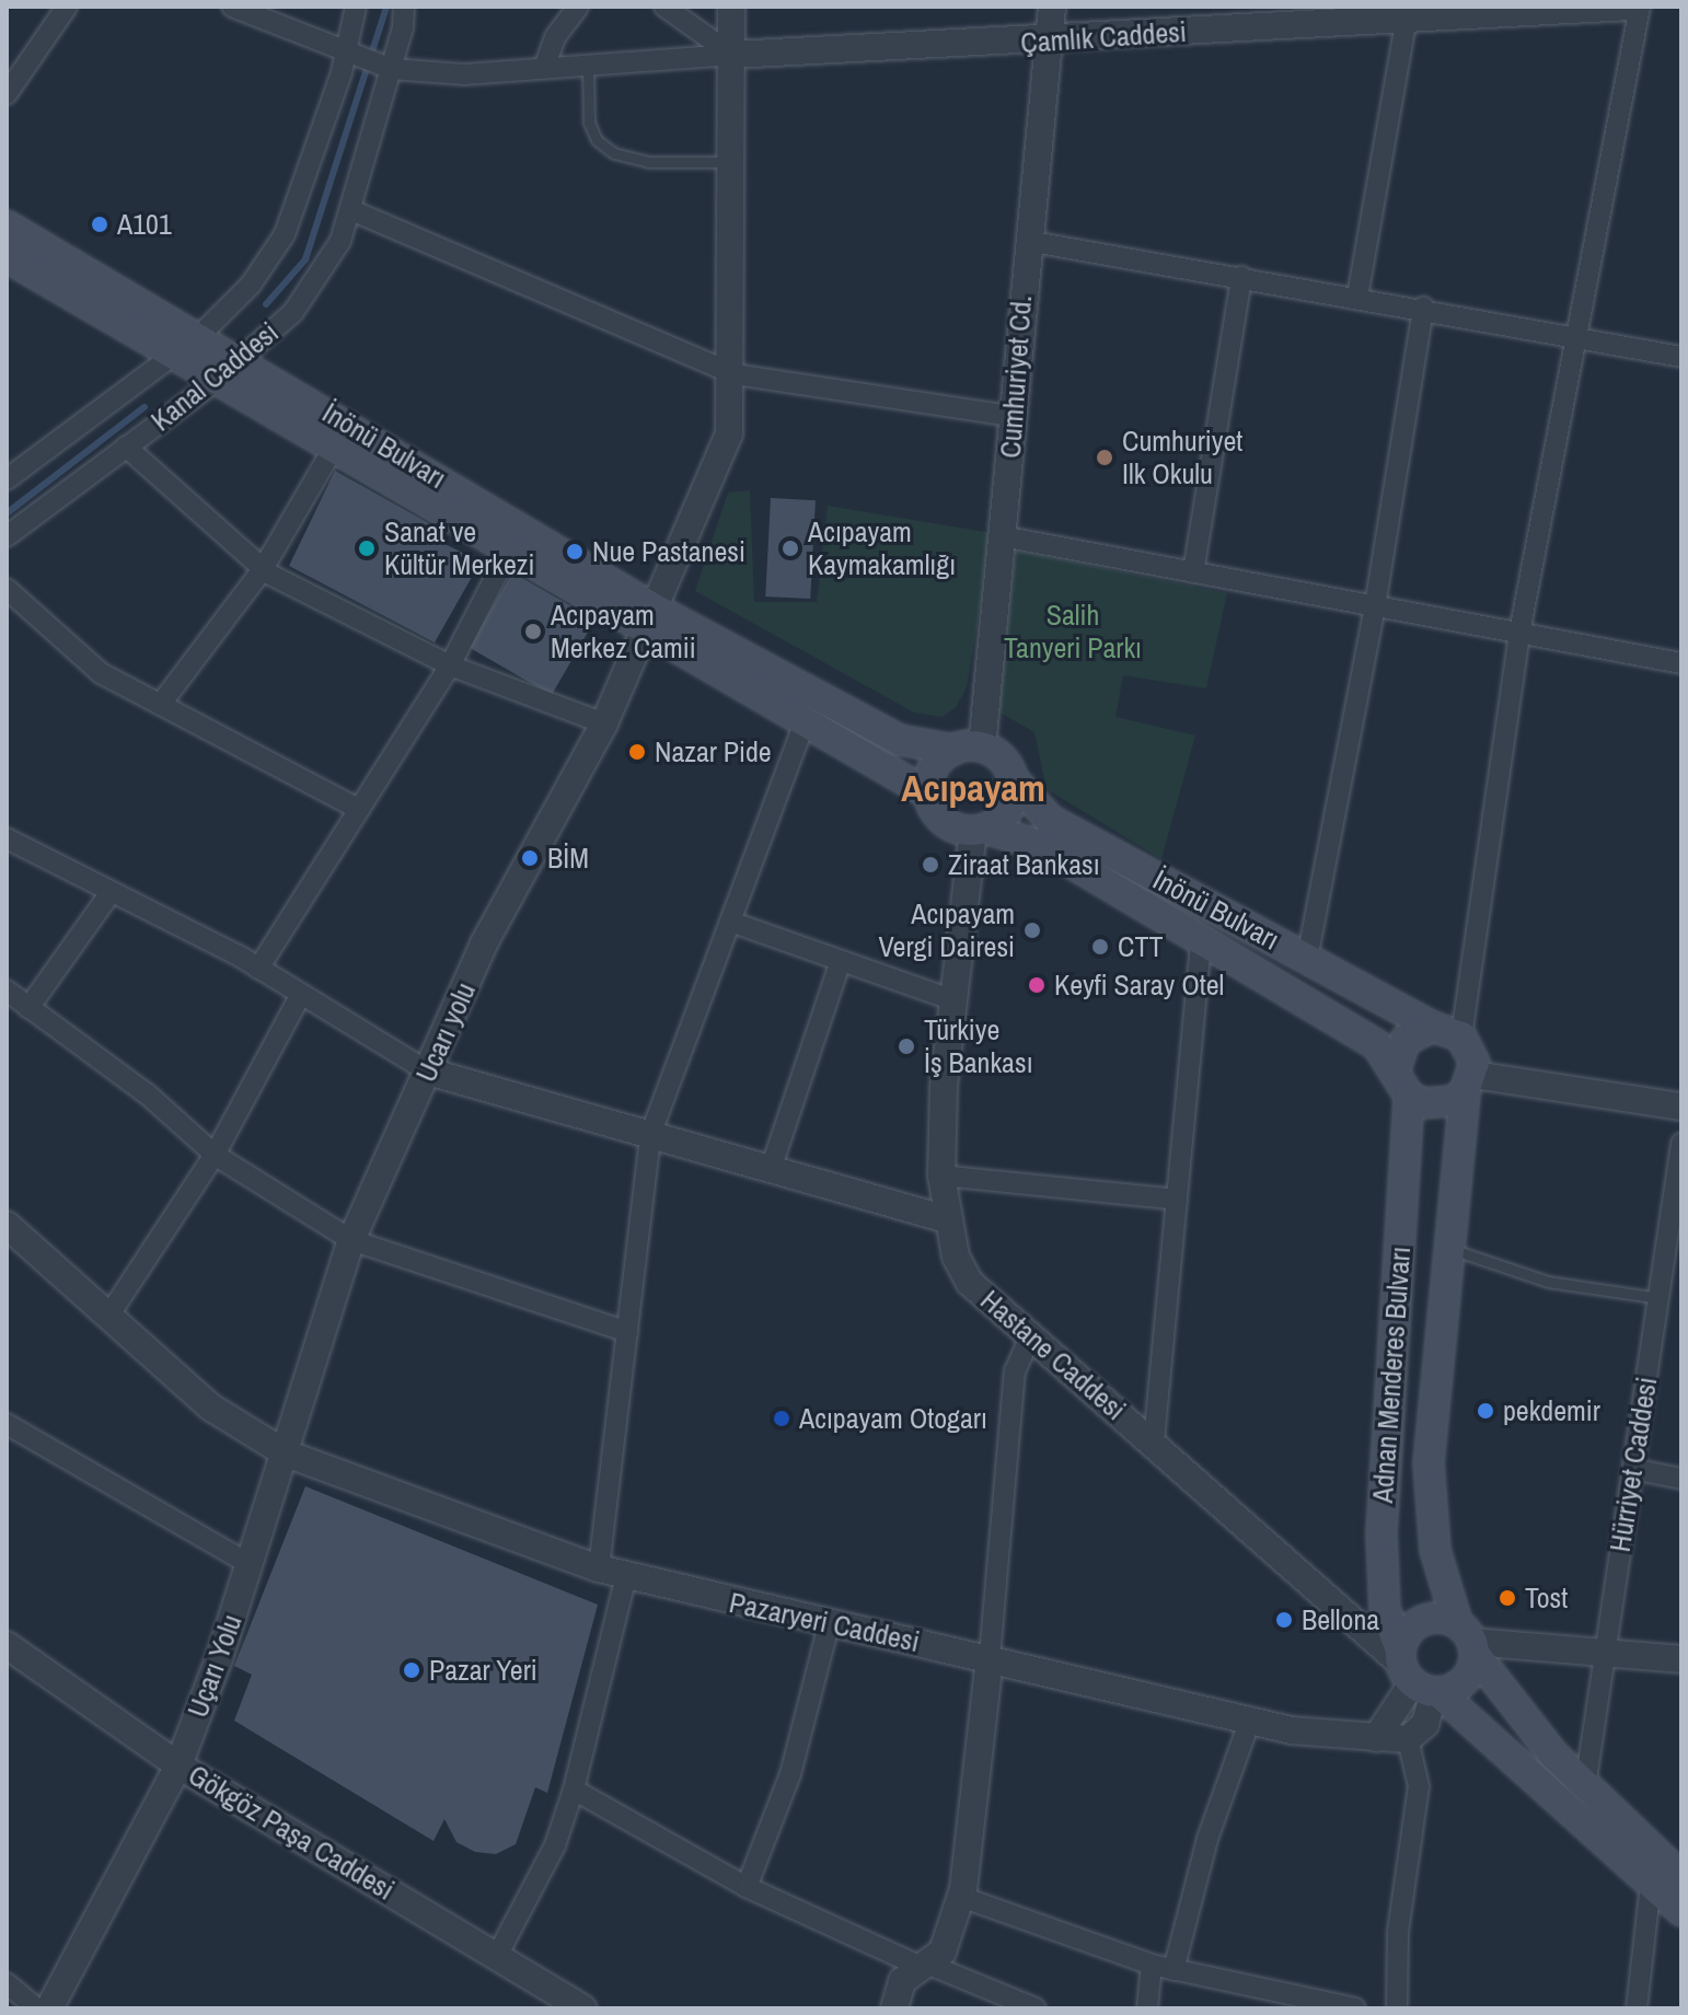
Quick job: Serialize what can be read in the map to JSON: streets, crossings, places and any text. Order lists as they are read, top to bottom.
{
  "streets": {
    "main road": ["İnönü Bulvarı", "Adnan Menderes Bulvarı"],
    "street": [
      "Çamlık Caddesi",
      "Kanal Caddesi",
      "Cumhuriyet Cd.",
      "Ucarı yolu",
      "Hastane Caddesi",
      "Hürriyet Caddesi",
      "Pazaryeri Caddesi",
      "Uçarı Yolu",
      "Gökgöz Paşa Caddesi"
    ]
  },
  "crossings": [
    ["Çamlık Caddesi", "Cumhuriyet Cd."],
    ["Çamlık Caddesi", "Ucarı yolu"],
    ["Kanal Caddesi", "İnönü Bulvarı"],
    ["Cumhuriyet Cd.", "İnönü Bulvarı"],
    ["Cumhuriyet Cd.", "Hastane Caddesi"],
    ["İnönü Bulvarı", "Ucarı yolu"],
    ["İnönü Bulvarı", "Hastane Caddesi"],
    ["İnönü Bulvarı", "Adnan Menderes Bulvarı"],
    ["Ucarı yolu", "Pazaryeri Caddesi"],
    ["Ucarı yolu", "Uçarı Yolu"],
    ["Hastane Caddesi", "Adnan Menderes Bulvarı"],
    ["Adnan Menderes Bulvarı", "Hürriyet Caddesi"],
    ["Pazaryeri Caddesi", "Uçarı Yolu"],
    ["Uçarı Yolu", "Gökgöz Paşa Caddesi"]
  ],
  "districts": ["Acıpayam"],
  "parks": ["Salih Tanyeri Parkı"],
  "places": [
    "A101",
    "Cumhuriyet Ilk Okulu",
    "Sanat ve Kültür Merkezi",
    "Acıpayam Kaymakamlığı",
    "Nue Pastanesi",
    "Acıpayam Merkez Camii",
    "Nazar Pide",
    "BİM",
    "Ziraat Bankası",
    "Acıpayam Vergi Dairesi",
    "CTT",
    "Keyfi Saray Otel",
    "Türkiye İş Bankası",
    "pekdemir",
    "Acıpayam Otogarı",
    "Tost",
    "Bellona",
    "Pazar Yeri"
  ]
}
